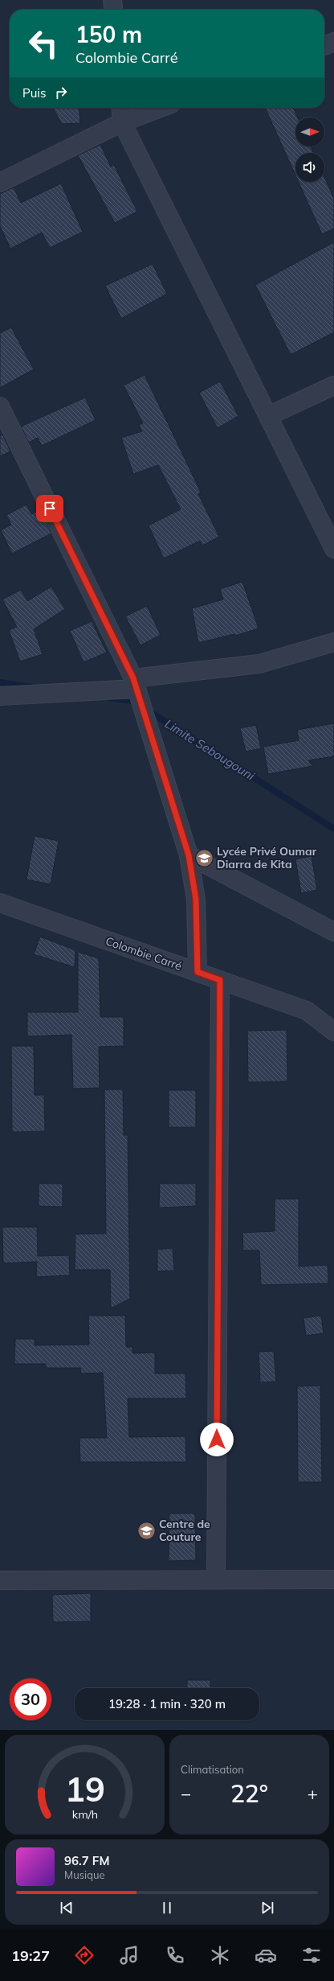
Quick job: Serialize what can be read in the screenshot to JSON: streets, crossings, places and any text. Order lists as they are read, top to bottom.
{
  "streets": {
    "street": ["Colombie Carré"]
  },
  "water": ["Limite Sebougouni"],
  "places": {
    "school or university": ["Lycée Privé Oumar Diarra de Kita", "Centre de Couture"]
  },
  "north": "right",
  "page": {
    "turn": ["150 m", "Colombie Carré"],
    "then": "Puis",
    "limit": "30",
    "trip": "19:28 · 1 min · 320 m",
    "tile": "Climatisation",
    "heat": ["−", "22°", "+"],
    "song": ["96.7 FM", "Musique"],
    "tabs": "19:27",
    "gauge": ["19", "km/h"]
  }
}
